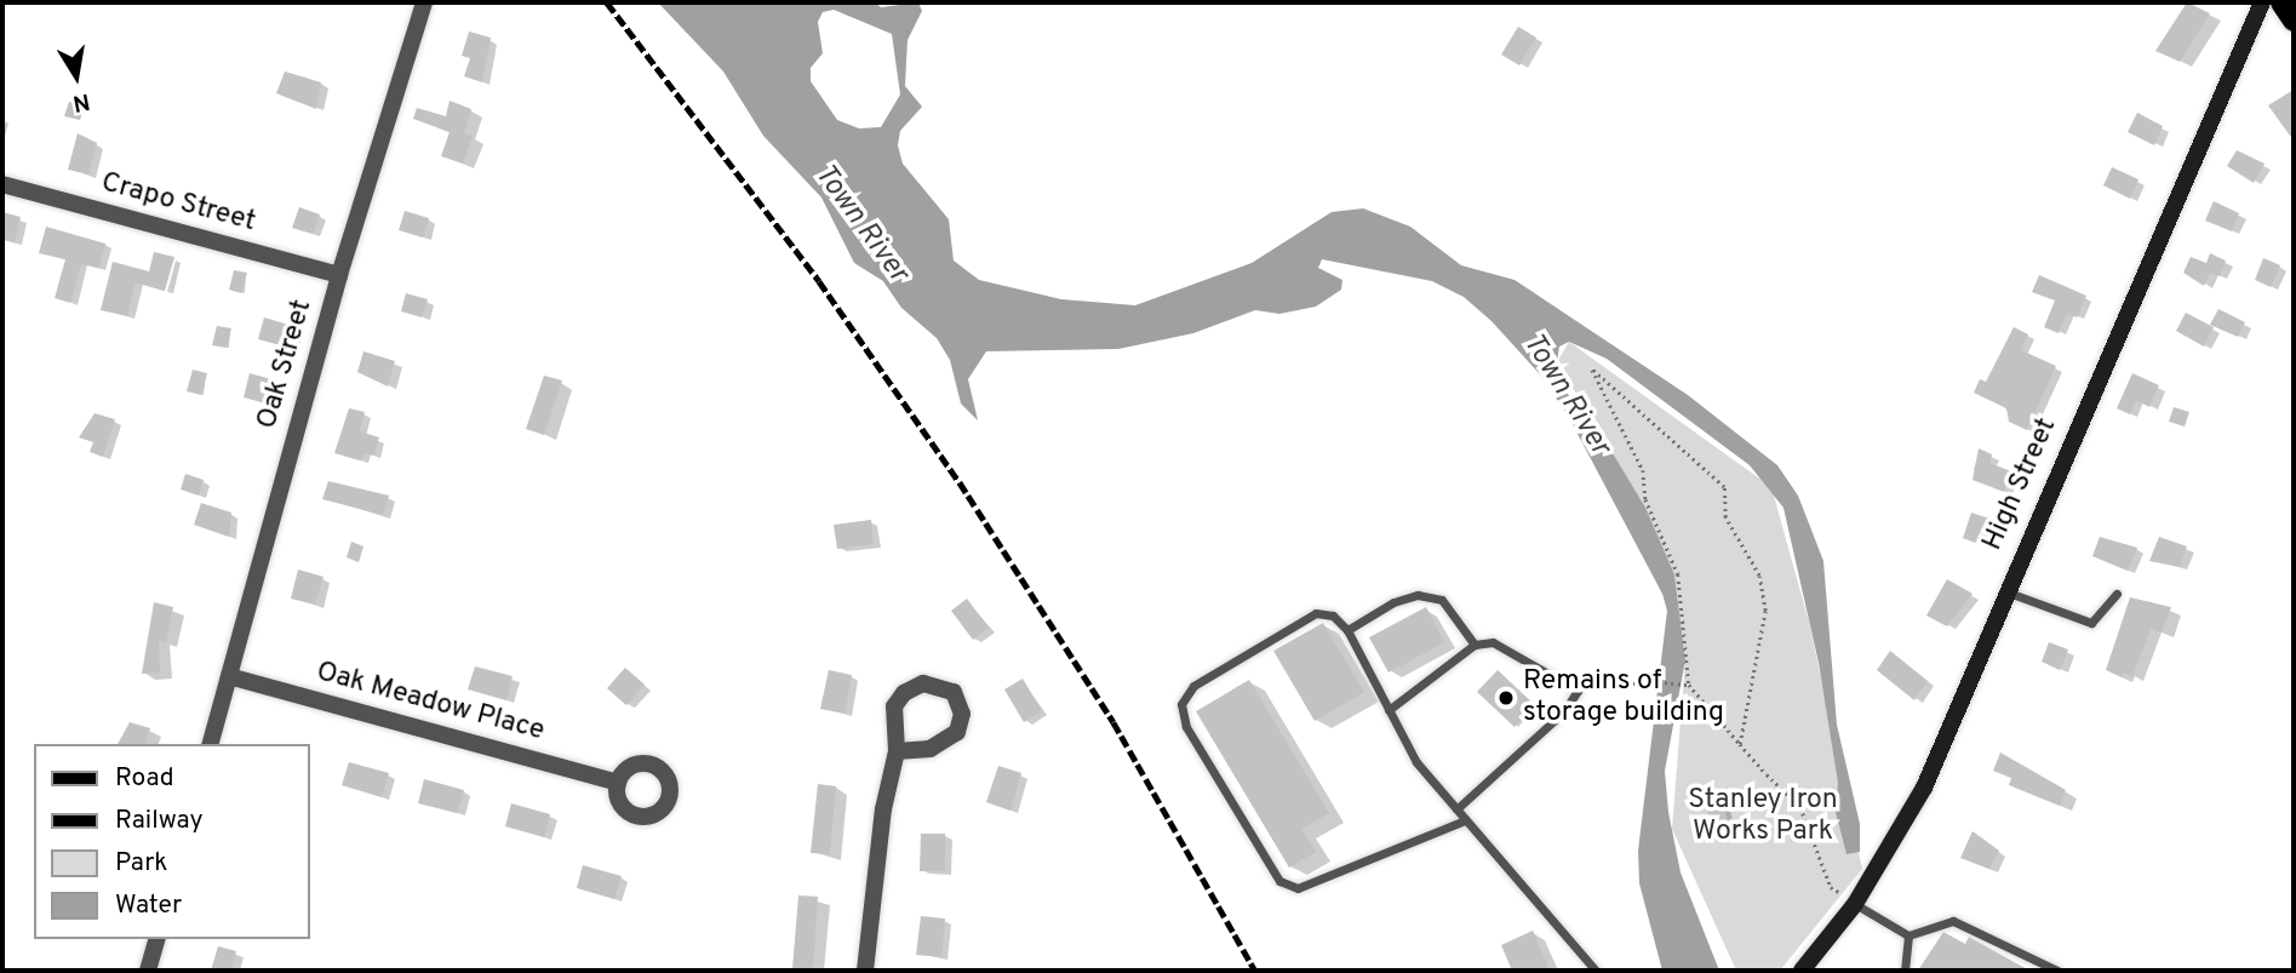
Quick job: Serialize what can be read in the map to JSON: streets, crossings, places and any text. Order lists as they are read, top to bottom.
{
  "streets": {
    "main road": ["High Street"],
    "street": ["Crapo Street", "Oak Street", "Oak Meadow Place"]
  },
  "crossings": [
    ["Crapo Street", "Oak Street"],
    ["Oak Street", "Oak Meadow Place"]
  ],
  "water": ["Town River"],
  "parks": ["Stanley Iron Works Park"],
  "places": ["Remains of storage building"],
  "legend": [
    "Road",
    "Railway",
    "Park",
    "Water"
  ],
  "north": "bottom"
}
